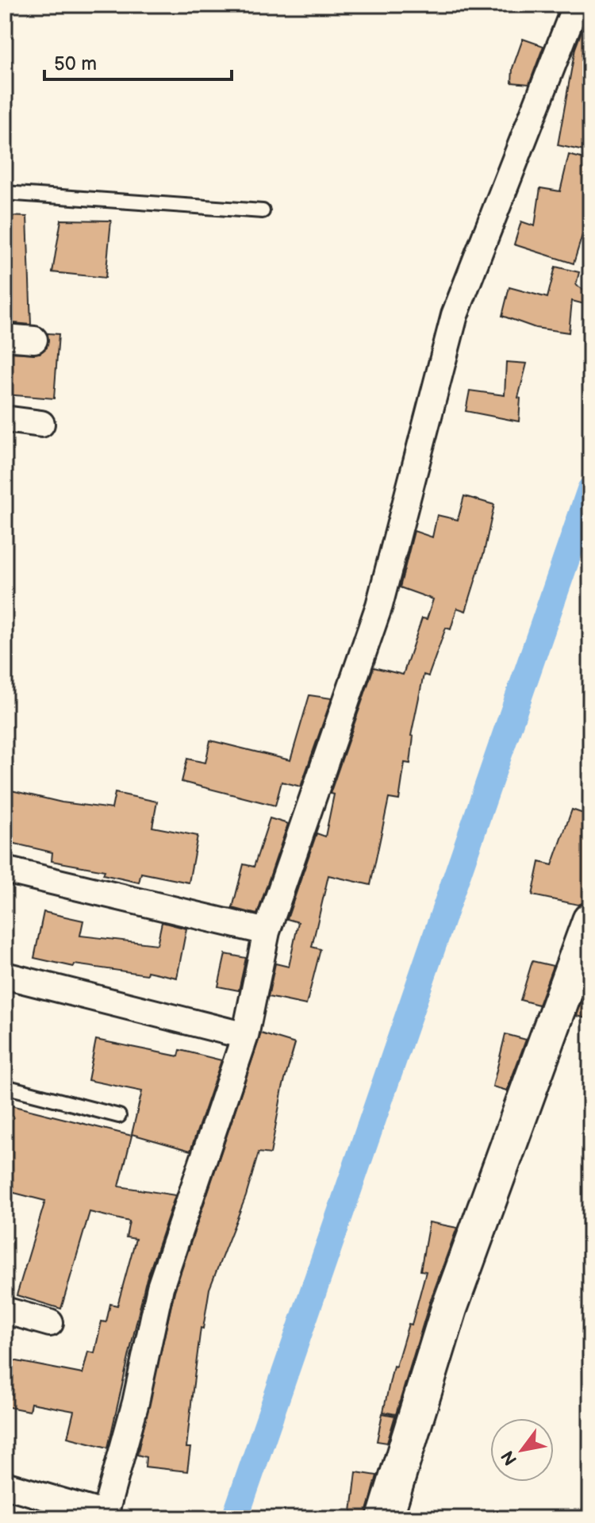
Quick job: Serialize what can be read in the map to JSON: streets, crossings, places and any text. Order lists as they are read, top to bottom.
{
  "scale_bar": "50 m",
  "north": "bottom left"
}
